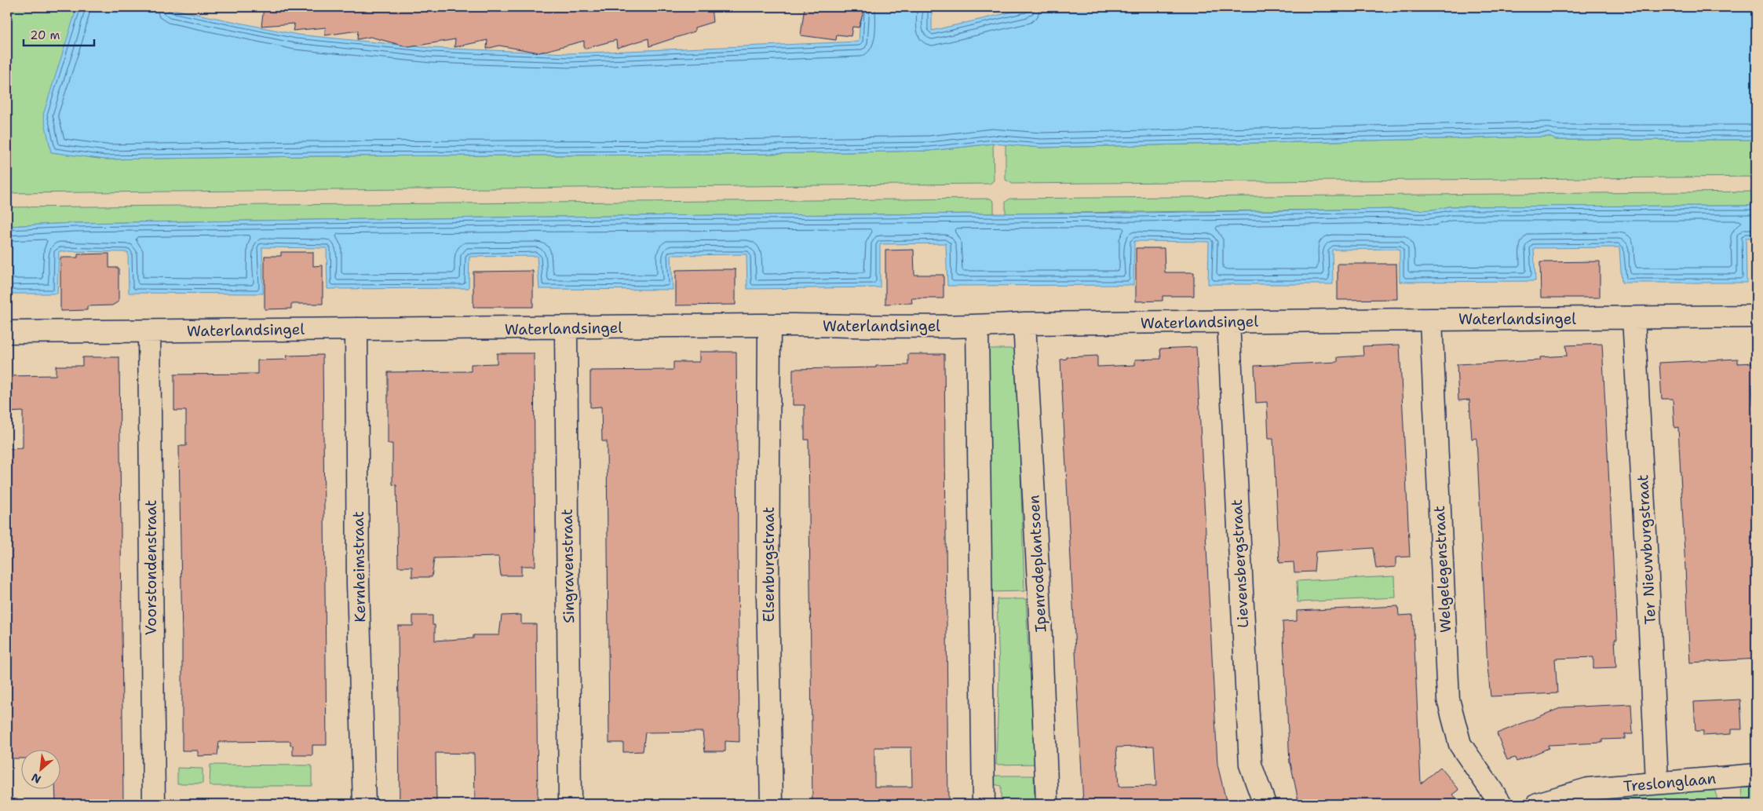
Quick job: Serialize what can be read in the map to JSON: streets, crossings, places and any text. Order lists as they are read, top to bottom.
{
  "streets": {
    "street": [
      "Waterlandsingel",
      "Ter Nieuwburgstraat",
      "Ipenrodeplantsoen",
      "Lievensbergstraat",
      "Elsenburgstraat",
      "Singravenstraat",
      "Kernheimstraat",
      "Voorstondenstraat",
      "Welgelegenstraat",
      "Treslonglaan"
    ]
  },
  "crossings": [
    ["Waterlandsingel", "Ter Nieuwburgstraat"],
    ["Waterlandsingel", "Ipenrodeplantsoen"],
    ["Waterlandsingel", "Lievensbergstraat"],
    ["Waterlandsingel", "Elsenburgstraat"],
    ["Waterlandsingel", "Singravenstraat"],
    ["Waterlandsingel", "Kernheimstraat"],
    ["Waterlandsingel", "Voorstondenstraat"],
    ["Waterlandsingel", "Welgelegenstraat"],
    ["Ter Nieuwburgstraat", "Treslonglaan"]
  ],
  "scale_bar": "20 m",
  "north": "bottom left"
}
